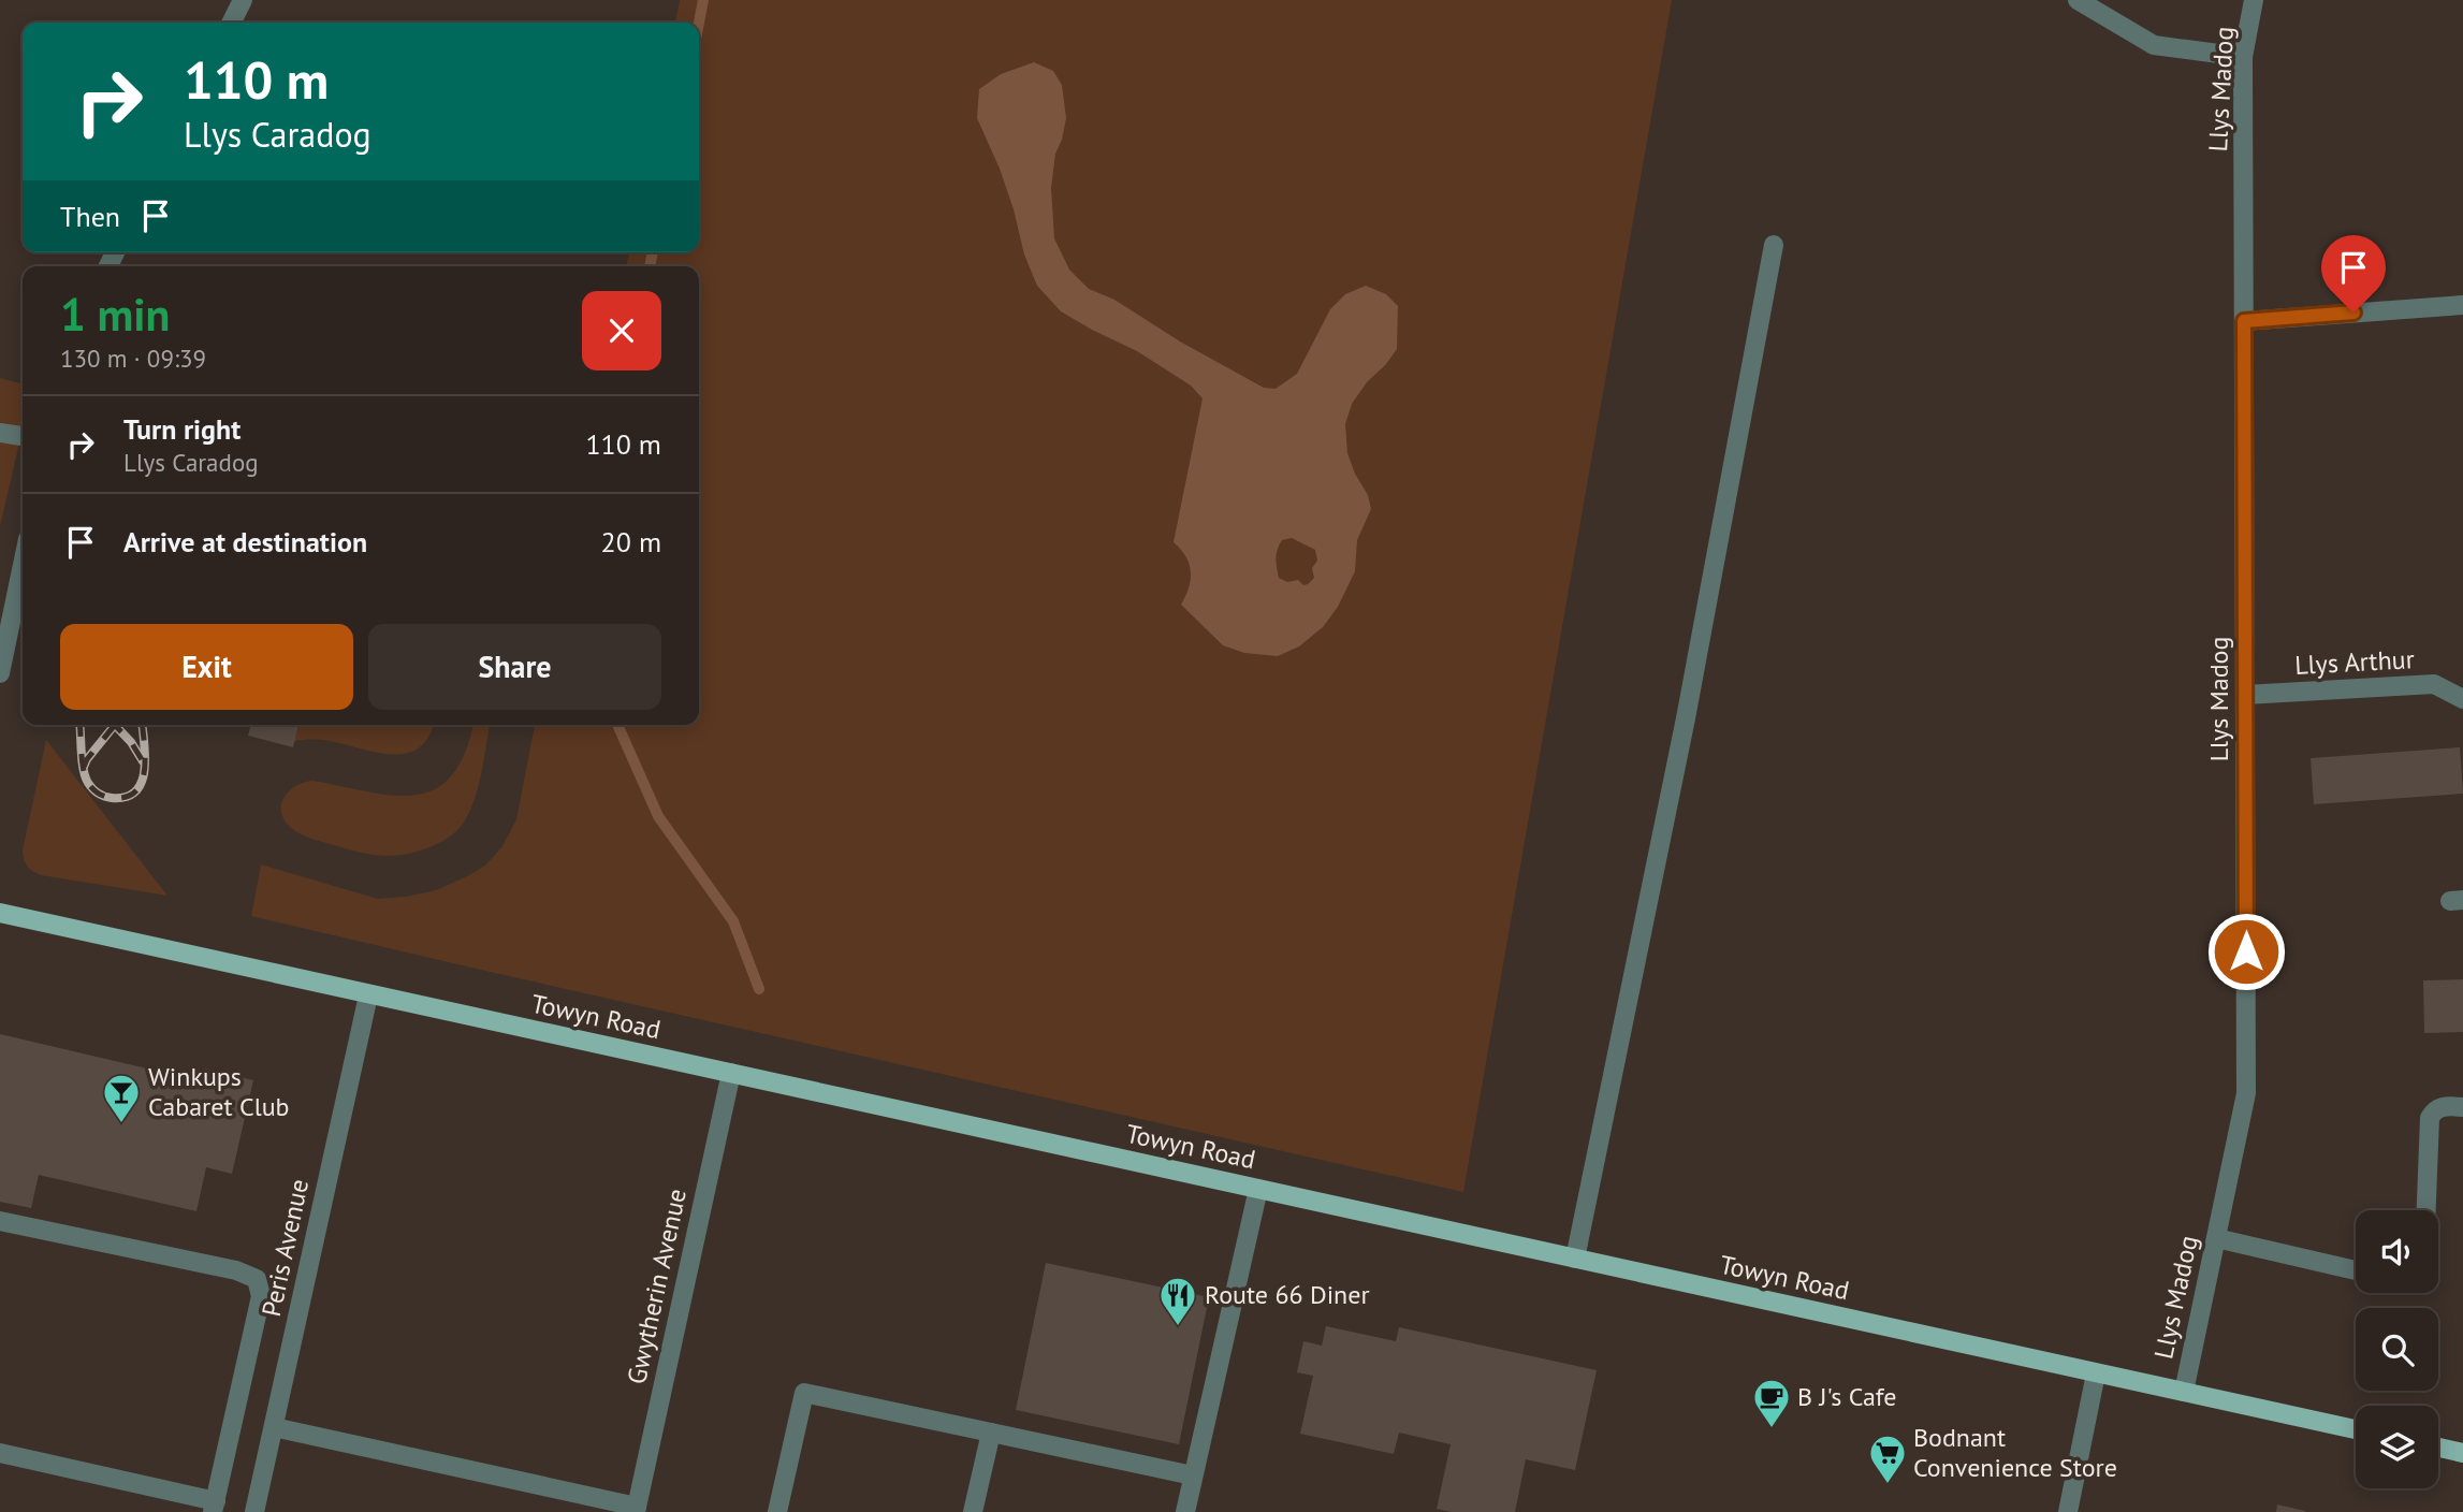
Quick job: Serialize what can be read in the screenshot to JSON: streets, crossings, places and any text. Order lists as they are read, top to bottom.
{
  "streets": {
    "main road": ["Towyn Road"],
    "street": [
      "Llys Madog",
      "Llys Arthur",
      "Peris Avenue",
      "Gwytherin Avenue"
    ]
  },
  "crossings": [
    ["Llys Madog", "Llys Arthur"],
    ["Llys Madog", "Towyn Road"],
    ["Towyn Road", "Peris Avenue"],
    ["Towyn Road", "Gwytherin Avenue"]
  ],
  "places": {
    "bar": ["Winkups Cabaret Club"],
    "restaurant": ["Route 66 Diner"],
    "cafe": ["B J's Cafe"],
    "supermarket": ["Bodnant Convenience Store"]
  },
  "page": {
    "turn": ["110 m", "Llys Caradog"],
    "then": "Then",
    "heading": ["1 min", "130 m · 09:39"],
    "list": [
      {
        "name": "Turn right",
        "note": "Llys Caradog",
        "value": "110 m"
      },
      {
        "name": "Arrive at destination",
        "value": "20 m"
      }
    ],
    "buttons": ["Exit", "Share"]
  }
}
